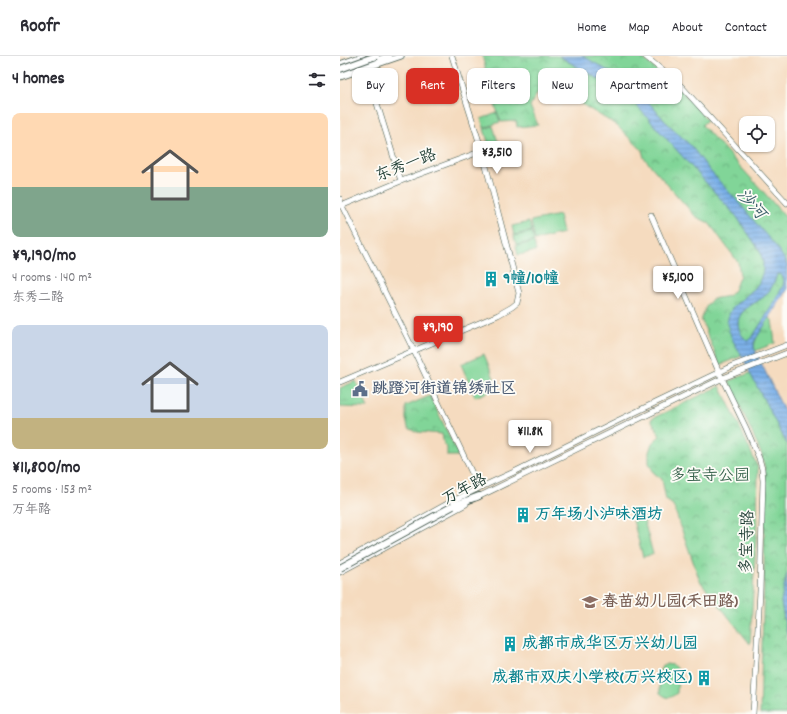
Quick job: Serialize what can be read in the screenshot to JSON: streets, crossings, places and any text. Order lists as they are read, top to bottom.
{
  "streets": {
    "street": ["东秀一路", "万年路", "多宝寺路"]
  },
  "crossings": [
    ["万年路", "多宝寺路"]
  ],
  "water": ["沙河"],
  "parks": ["多宝寺公园"],
  "places": {
    "building": [
      "9幢/10幢",
      "万年场小泸味酒坊",
      "成都市成华区万兴幼儿园",
      "成都市双庆小学校(万兴校区)"
    ],
    "public building": ["跳蹬河街道锦绣社区"],
    "school or university": ["春苗幼儿园(禾田路)"]
  },
  "page": {
    "header": "Roofr",
    "nav": [
      "Home",
      "Map",
      "About",
      "Contact"
    ],
    "heading": "4 homes",
    "chip": [
      "Buy",
      "Rent",
      "Filters",
      "New",
      "Apartment"
    ],
    "list": [
      {
        "name": "¥9,190/mo",
        "note": "4 rooms · 140 m² · 东秀二路"
      },
      {
        "name": "¥11,800/mo",
        "note": "5 rooms · 153 m² · 万年路"
      }
    ],
    "price": [
      "¥3,510",
      "¥5,100",
      "¥9,190",
      "¥11.8K"
    ]
  }
}
